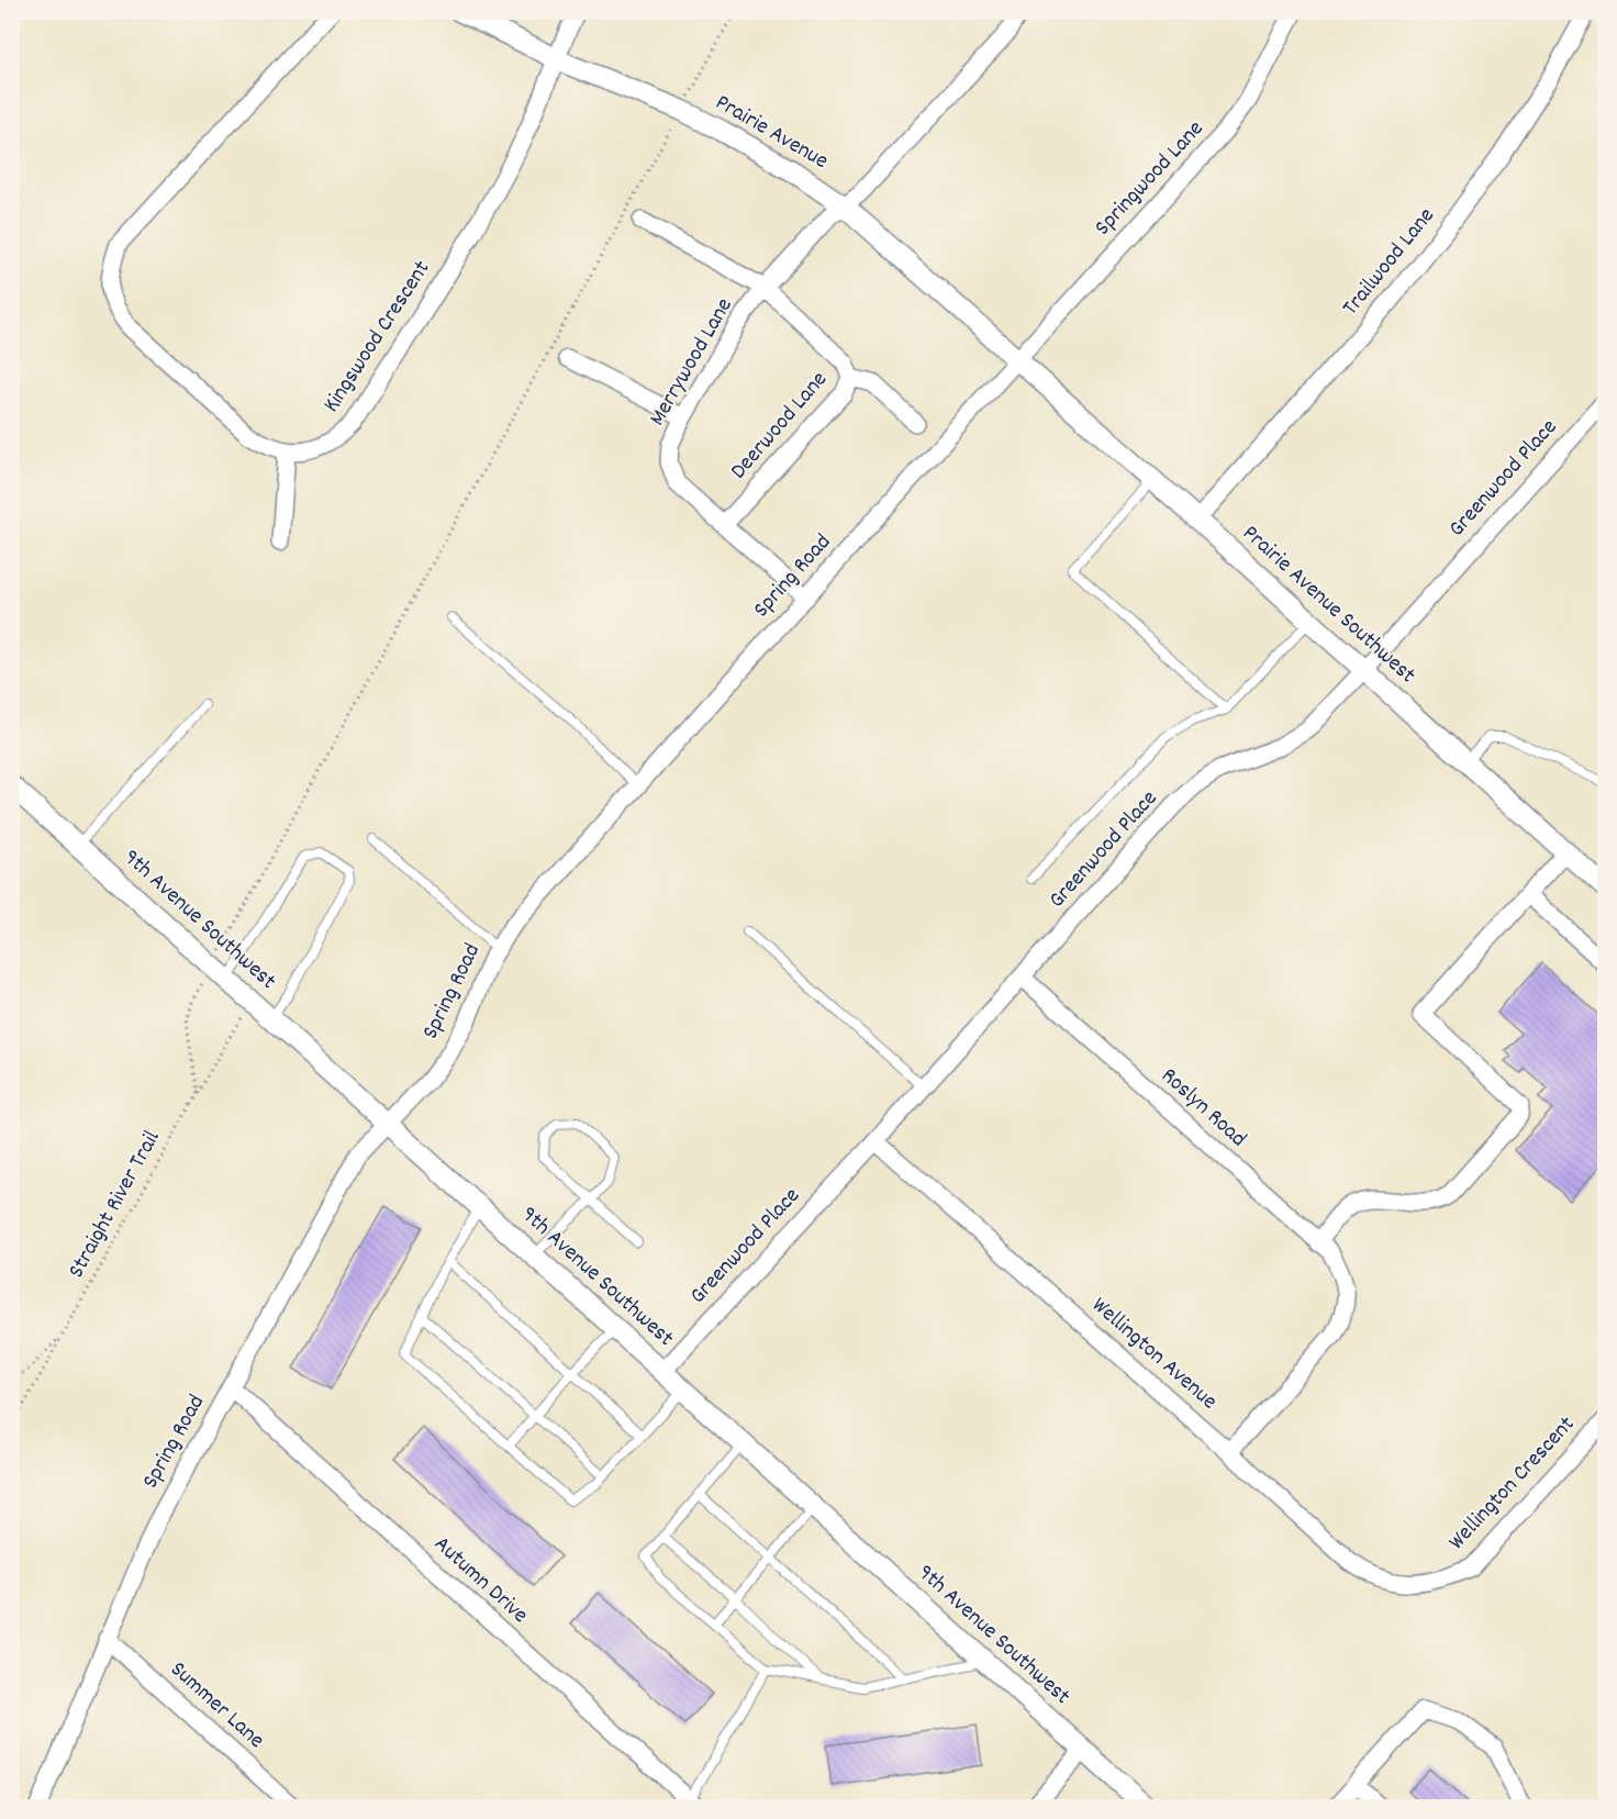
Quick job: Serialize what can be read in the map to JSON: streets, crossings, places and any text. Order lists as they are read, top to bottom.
{
  "streets": {
    "street": [
      "Prairie Avenue",
      "Springwood Lane",
      "Trailwood Lane",
      "Kingswood Crescent",
      "Merrywood Lane",
      "Deerwood Lane",
      "Greenwood Place",
      "Spring Road",
      "Prairie Avenue Southwest",
      "9th Avenue Southwest",
      "Roslyn Road",
      "Wellington Avenue",
      "Wellington Crescent",
      "Autumn Drive",
      "Summer Lane"
    ],
    "path": ["Straight River Trail"]
  },
  "crossings": [
    ["Prairie Avenue", "Springwood Lane"],
    ["Prairie Avenue", "Kingswood Crescent"],
    ["Prairie Avenue", "Merrywood Lane"],
    ["Prairie Avenue", "Spring Road"],
    ["Prairie Avenue", "Prairie Avenue Southwest"],
    ["Springwood Lane", "Spring Road"],
    ["Springwood Lane", "Prairie Avenue Southwest"],
    ["Trailwood Lane", "Prairie Avenue Southwest"],
    ["Merrywood Lane", "Deerwood Lane"],
    ["Merrywood Lane", "Spring Road"],
    ["Greenwood Place", "Prairie Avenue Southwest"],
    ["Greenwood Place", "9th Avenue Southwest"],
    ["Greenwood Place", "Roslyn Road"],
    ["Greenwood Place", "Wellington Avenue"],
    ["Spring Road", "Prairie Avenue Southwest"],
    ["Spring Road", "9th Avenue Southwest"],
    ["Spring Road", "Autumn Drive"],
    ["Spring Road", "Summer Lane"],
    ["9th Avenue Southwest", "Straight River Trail"],
    ["Roslyn Road", "Wellington Avenue"],
    ["Wellington Avenue", "Wellington Crescent"]
  ]
}
